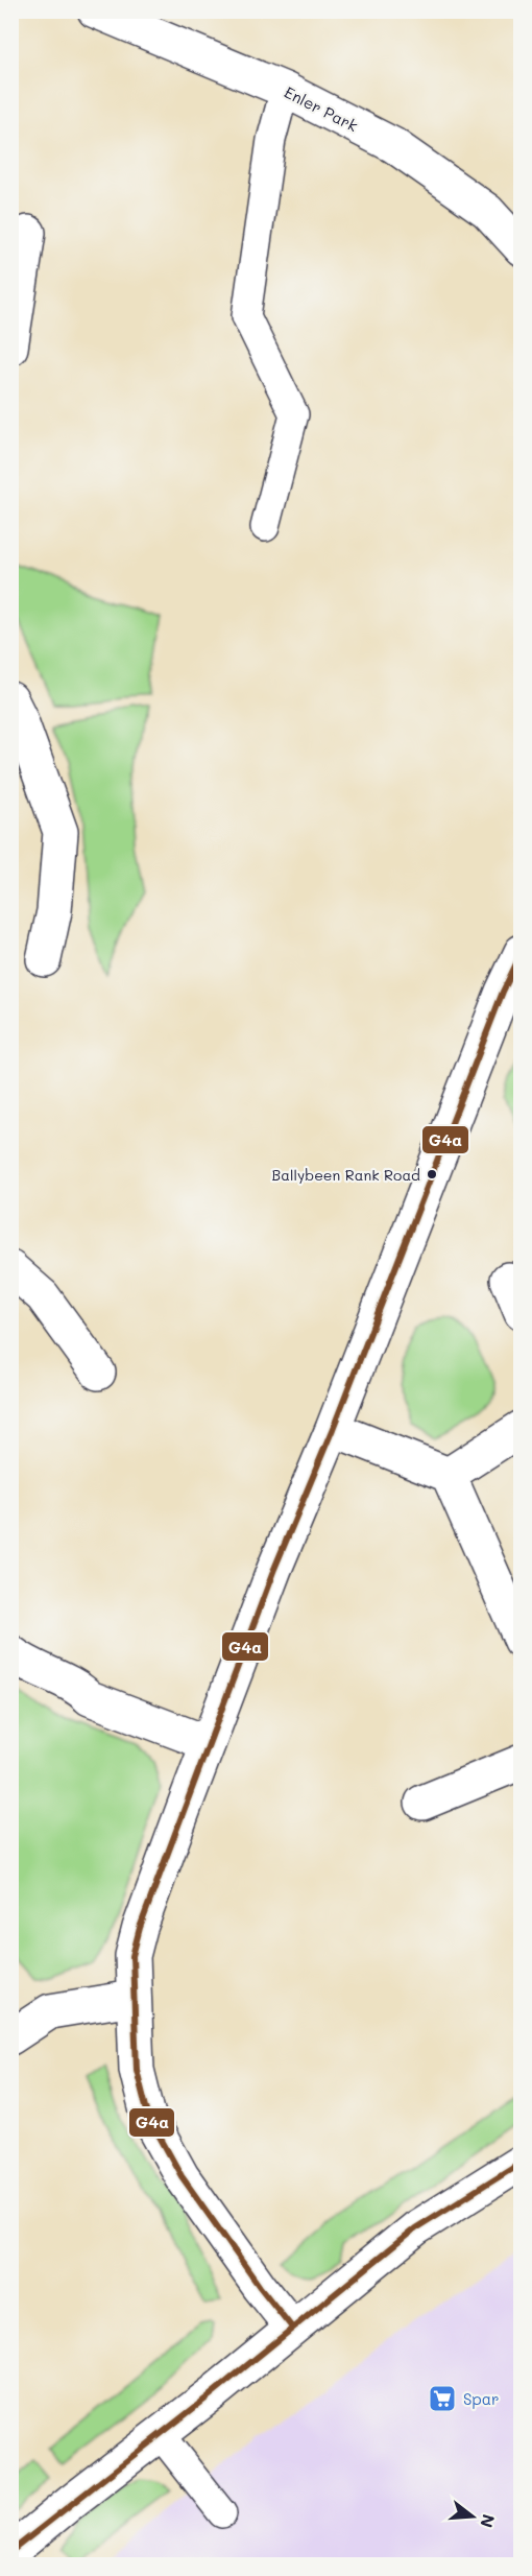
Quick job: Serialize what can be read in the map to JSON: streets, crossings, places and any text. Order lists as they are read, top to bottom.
{
  "streets": {
    "street": ["Enler Park"]
  },
  "places": {
    "other": ["Ballybeen Rank Road"],
    "supermarket": ["Spar"]
  },
  "lines": ["transit line G4a"],
  "north": "right"
}
